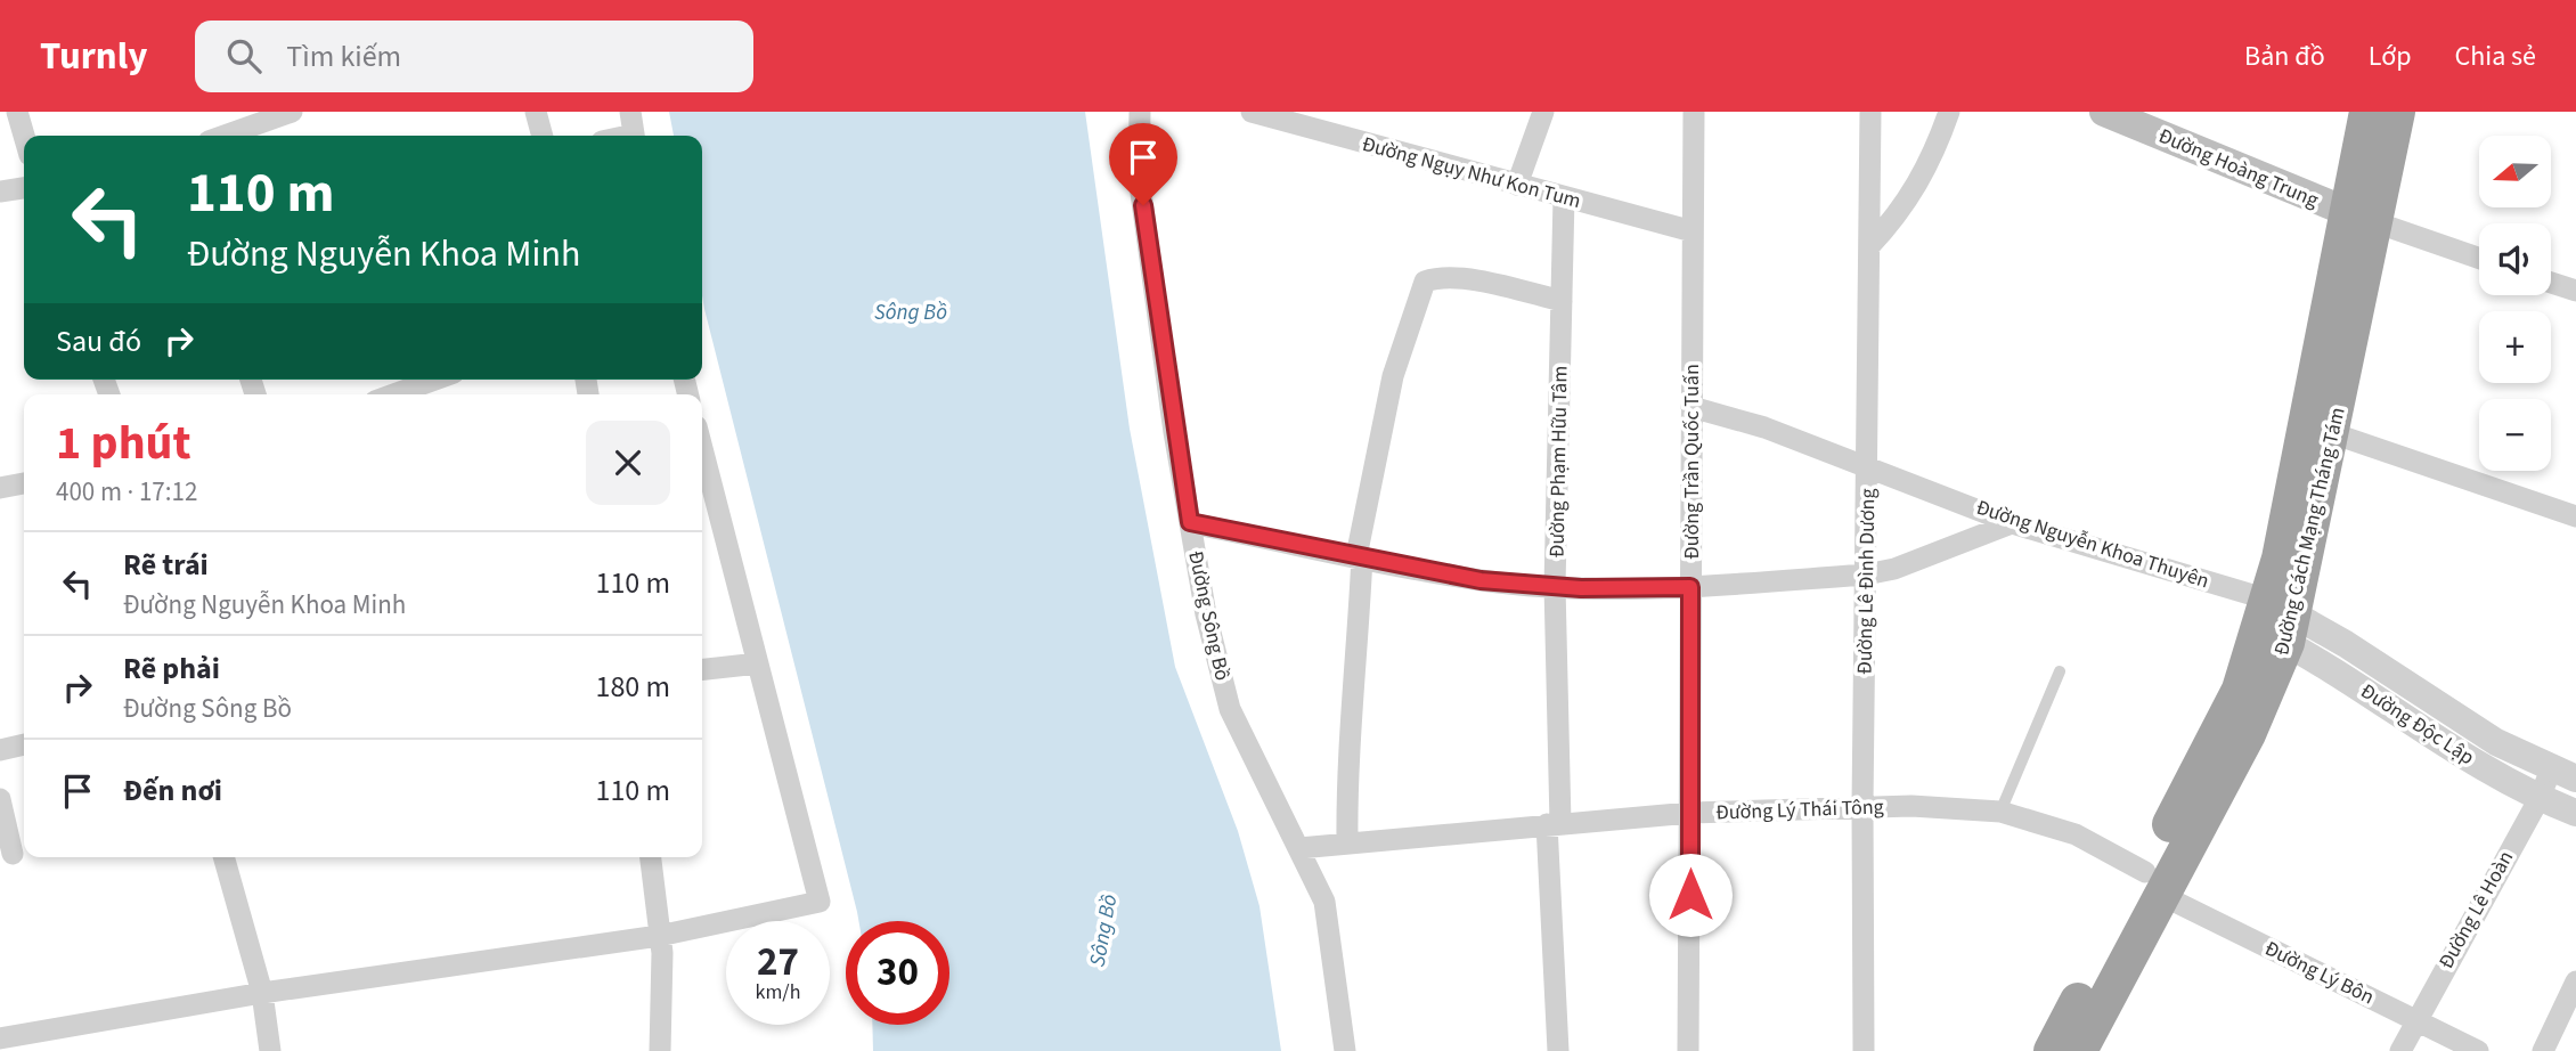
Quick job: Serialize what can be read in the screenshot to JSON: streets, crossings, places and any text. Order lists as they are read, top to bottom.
{
  "streets": {
    "highway": ["Đường Cách Mạng Tháng Tám"],
    "main road": ["Đường Hoàng Trung"],
    "street": [
      "Đường Ngụy Như Kon Tum",
      "Đường Phạm Hữu Tâm",
      "Đường Trần Quốc Tuấn",
      "Đường Nguyễn Khoa Thuyên",
      "Đường Lê Đình Dương",
      "Đường Sông Bồ",
      "Đường Độc Lập",
      "Đường Lý Thái Tông",
      "Đường Lê Hoàn",
      "Đường Lý Bôn"
    ]
  },
  "crossings": [
    ["Đường Hoàng Trung", "Đường Cách Mạng Tháng Tám"],
    ["Đường Ngụy Như Kon Tum", "Đường Phạm Hữu Tâm"],
    ["Đường Ngụy Như Kon Tum", "Đường Trần Quốc Tuấn"],
    ["Đường Phạm Hữu Tâm", "Đường Lý Thái Tông"],
    ["Đường Trần Quốc Tuấn", "Đường Nguyễn Khoa Thuyên"],
    ["Đường Trần Quốc Tuấn", "Đường Lý Thái Tông"],
    ["Đường Cách Mạng Tháng Tám", "Đường Nguyễn Khoa Thuyên"],
    ["Đường Cách Mạng Tháng Tám", "Đường Độc Lập"],
    ["Đường Cách Mạng Tháng Tám", "Đường Lý Thái Tông"],
    ["Đường Cách Mạng Tháng Tám", "Đường Lý Bôn"],
    ["Đường Nguyễn Khoa Thuyên", "Đường Lê Đình Dương"],
    ["Đường Nguyễn Khoa Thuyên", "Đường Độc Lập"],
    ["Đường Lê Đình Dương", "Đường Lý Thái Tông"],
    ["Đường Sông Bồ", "Đường Lý Thái Tông"],
    ["Đường Độc Lập", "Đường Lê Hoàn"],
    ["Đường Lý Thái Tông", "Đường Lý Bôn"],
    ["Đường Lê Hoàn", "Đường Lý Bôn"]
  ],
  "water": ["Sông Bồ"],
  "north": "left",
  "page": {
    "header": "Turnly",
    "search": "Tìm kiếm",
    "nav": ["Bản đồ", "Lớp", "Chia sẻ"],
    "map_buttons": ["+", "−"],
    "turn": ["110 m", "Đường Nguyễn Khoa Minh"],
    "then": "Sau đó",
    "heading": ["1 phút", "400 m · 17:12"],
    "list": [
      {
        "name": "Rẽ trái",
        "note": "Đường Nguyễn Khoa Minh",
        "value": "110 m"
      },
      {
        "name": "Rẽ phải",
        "note": "Đường Sông Bồ",
        "value": "180 m"
      },
      {
        "name": "Đến nơi",
        "value": "110 m"
      }
    ],
    "speed": "27 km/h",
    "limit": "30"
  }
}
